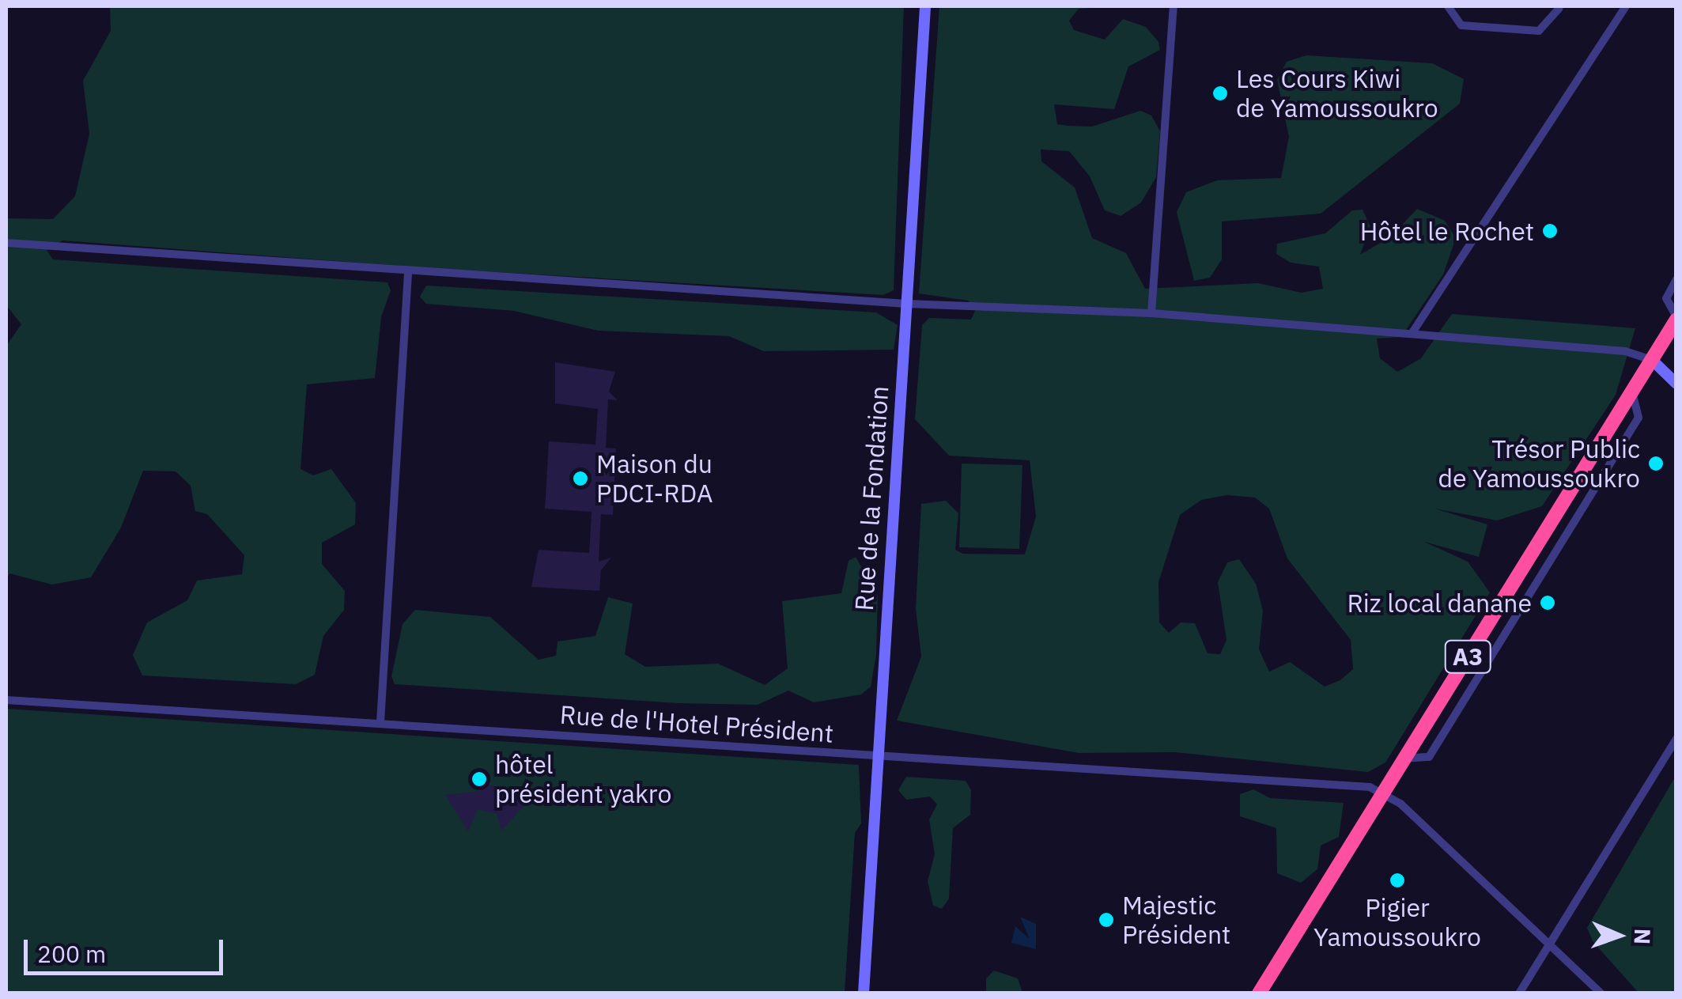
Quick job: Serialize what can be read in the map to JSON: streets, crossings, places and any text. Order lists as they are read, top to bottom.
{
  "streets": {
    "highway": ["A3"],
    "street": ["Rue de la Fondation", "Rue de l'Hotel Président"]
  },
  "crossings": [
    ["Rue de la Fondation", "Rue de l'Hotel Président"],
    ["A3", "Rue de l'Hotel Président"]
  ],
  "places": [
    "Les Cours Kiwi de Yamoussoukro",
    "Hôtel le Rochet",
    "Trésor Public de Yamoussoukro",
    "Maison du PDCI-RDA",
    "Riz local danane",
    "hôtel président yakro",
    "Pigier Yamoussoukro",
    "Majestic Président"
  ],
  "scale_bar": "200 m",
  "north": "right"
}
